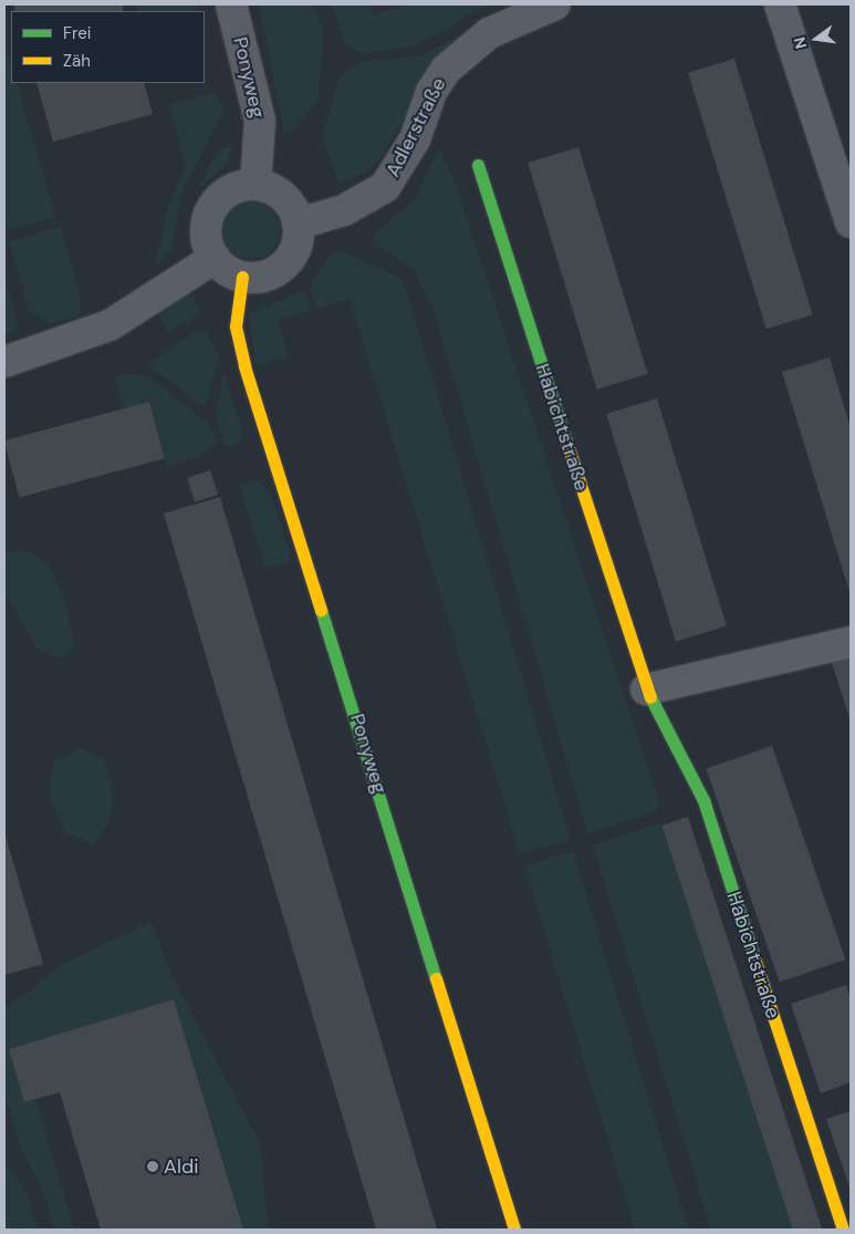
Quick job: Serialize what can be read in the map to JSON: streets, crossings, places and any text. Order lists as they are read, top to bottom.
{
  "streets": {
    "street": ["Ponyweg", "Adlerstraße", "Habichtstraße"]
  },
  "crossings": [
    ["Ponyweg", "Adlerstraße"]
  ],
  "places": ["Aldi"],
  "legend": ["Frei", "Zäh"],
  "north": "left"
}
